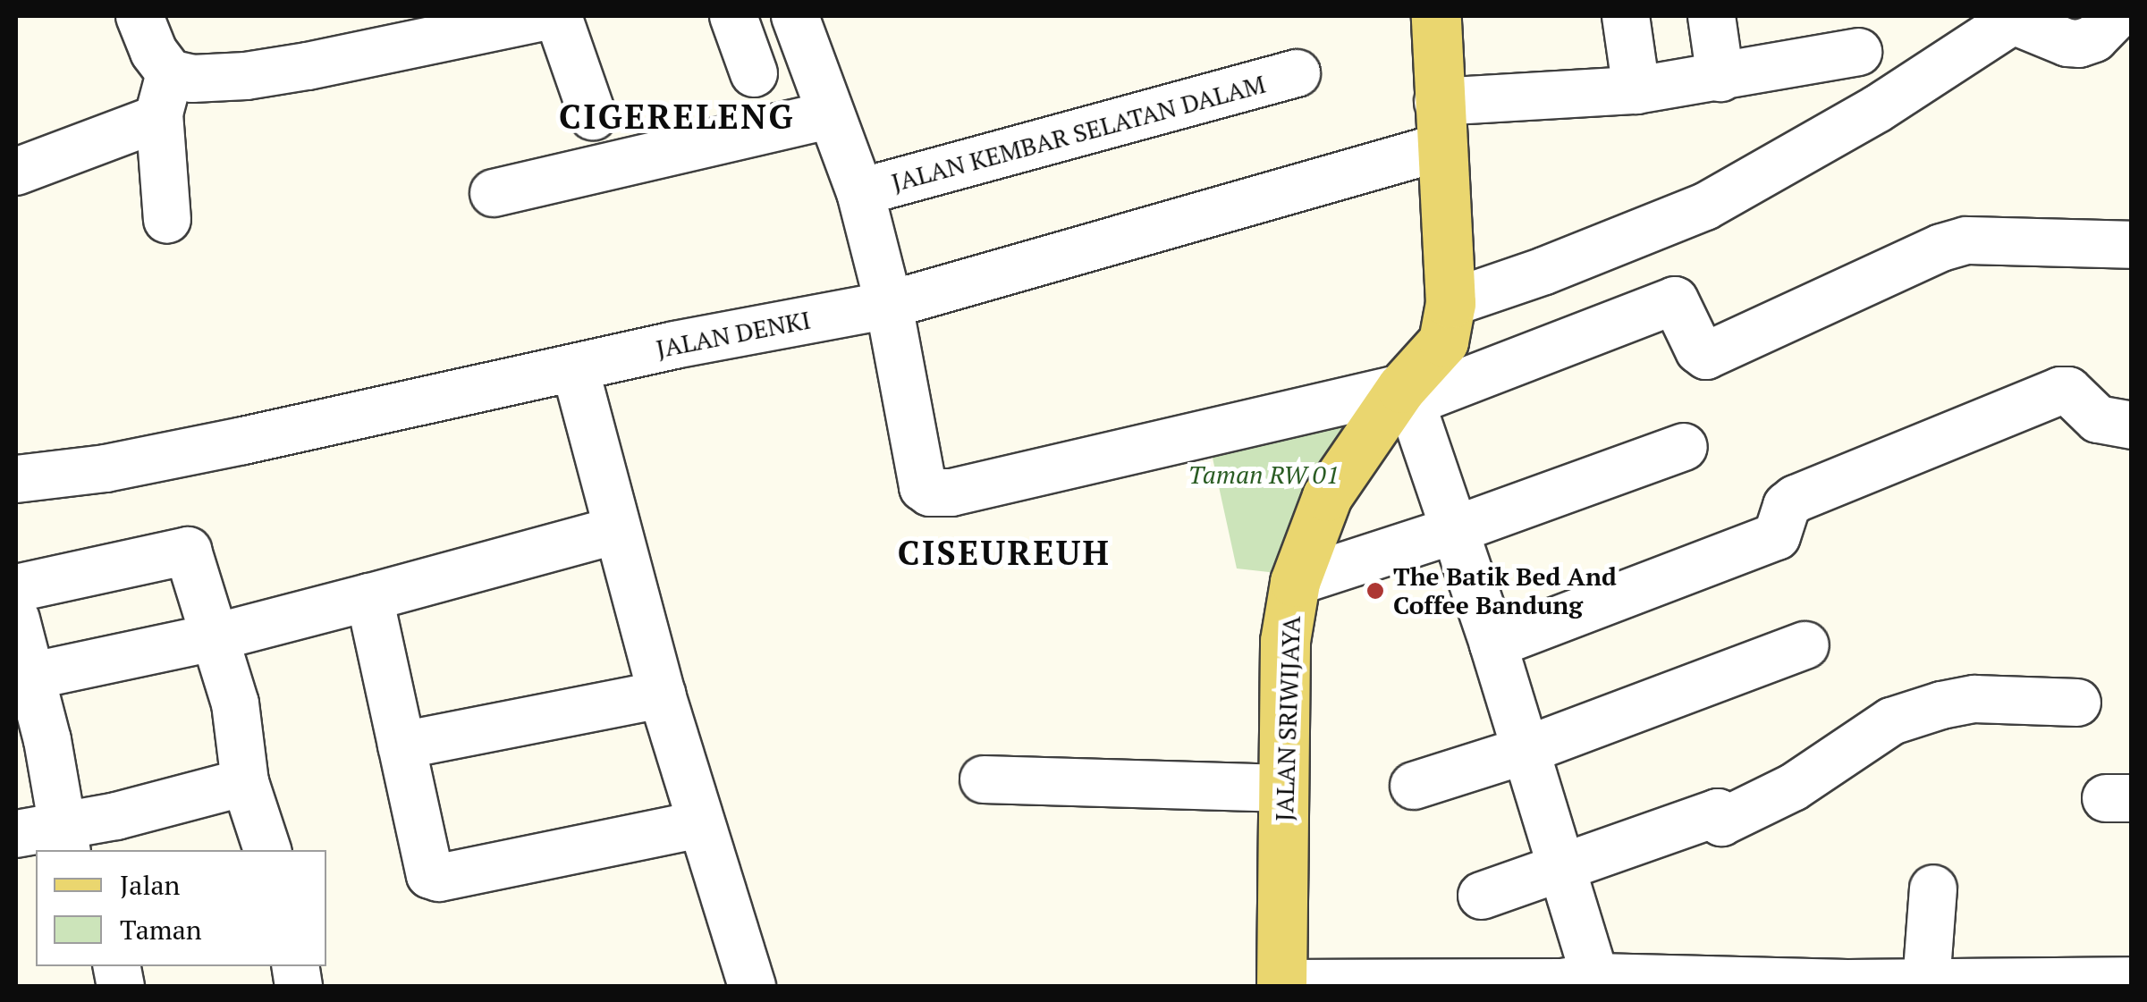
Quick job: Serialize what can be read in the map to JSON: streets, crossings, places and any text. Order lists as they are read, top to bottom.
{
  "streets": {
    "main road": ["JALAN SRIWIJAYA"],
    "street": ["JALAN KEMBAR SELATAN DALAM", "JALAN DENKI"]
  },
  "crossings": [
    ["JALAN DENKI", "JALAN SRIWIJAYA"]
  ],
  "districts": ["CIGERELENG", "CISEUREUH"],
  "parks": ["Taman RW 01"],
  "places": ["The Batik Bed And Coffee Bandung"],
  "legend": ["Jalan", "Taman"]
}
